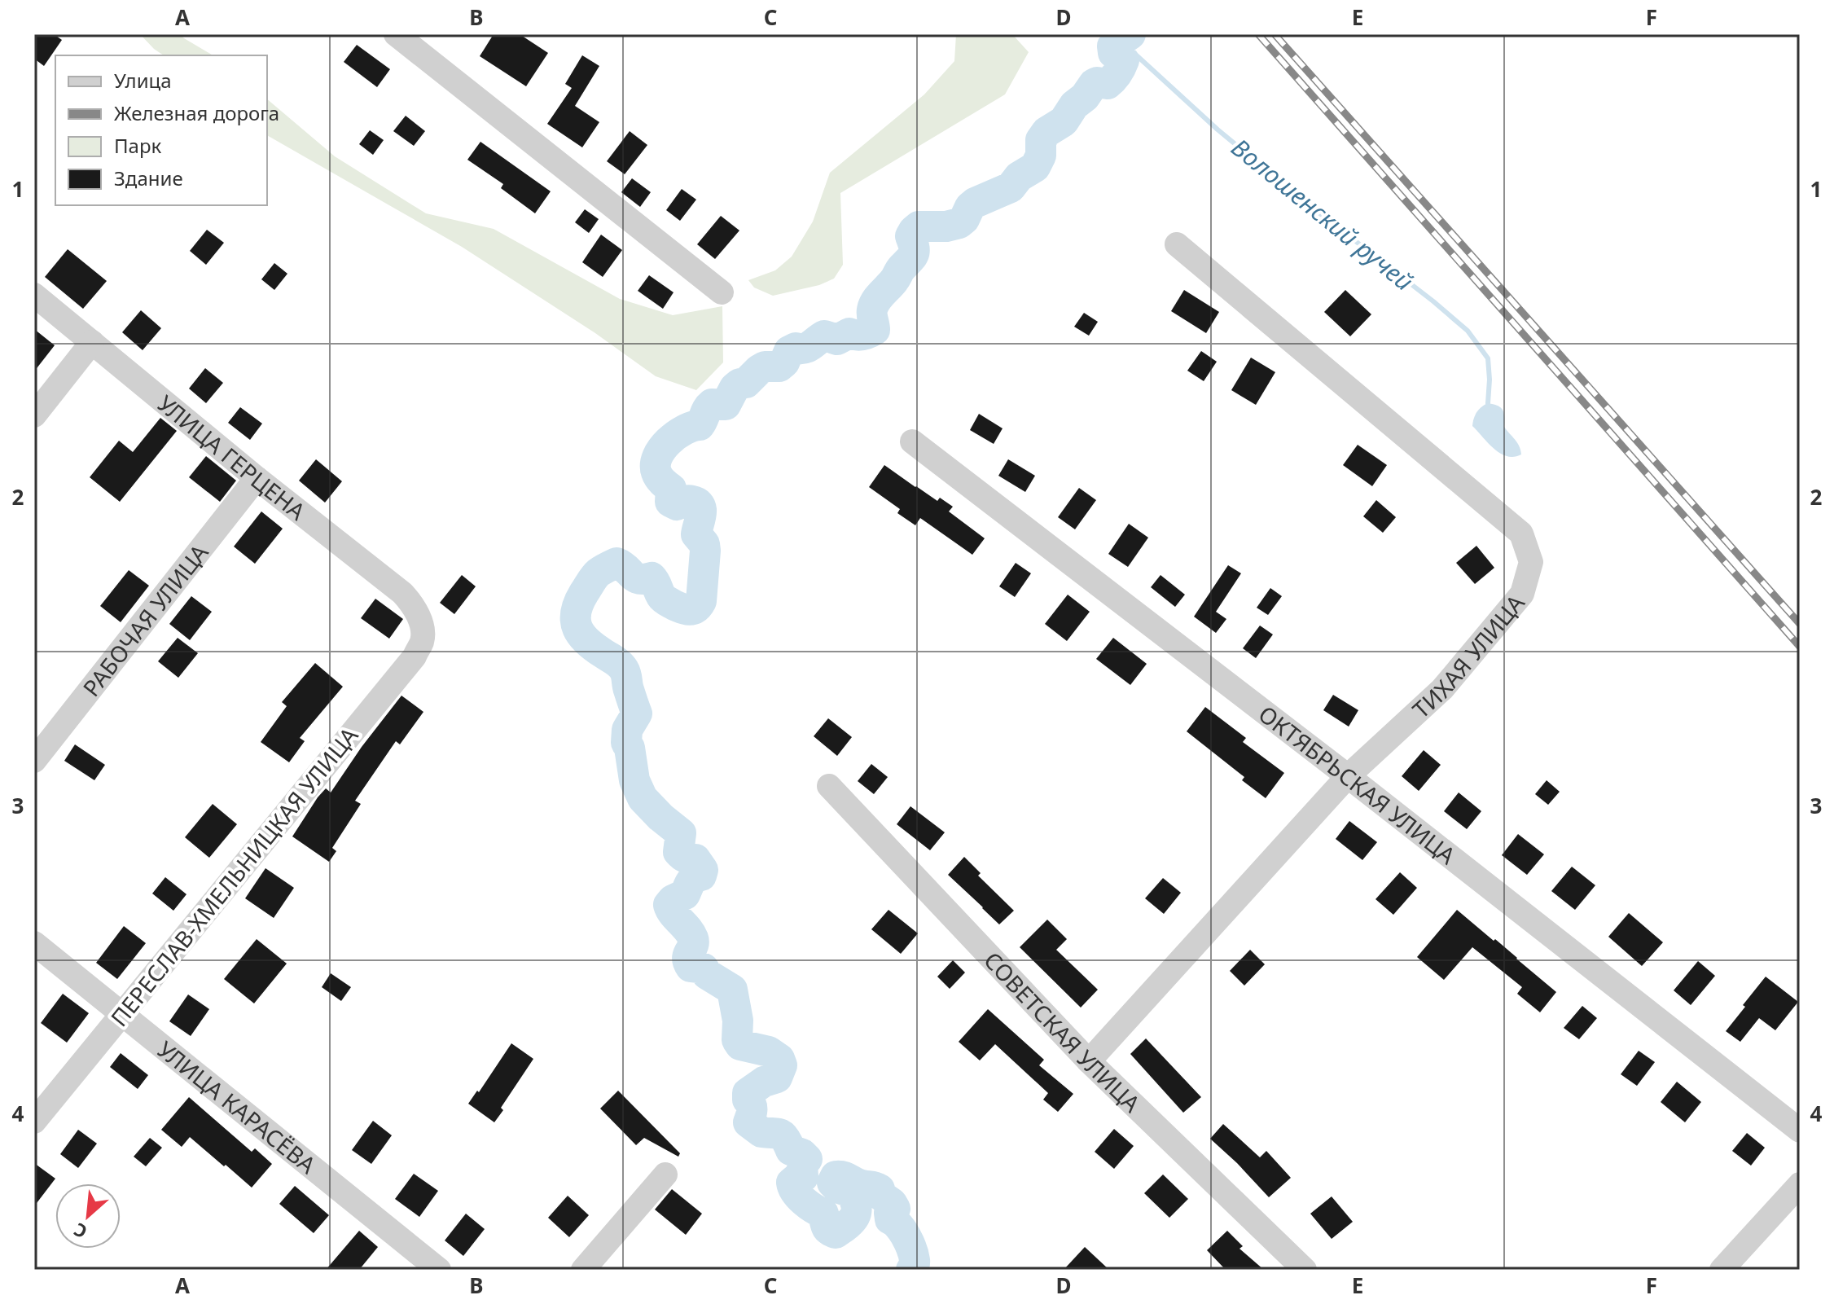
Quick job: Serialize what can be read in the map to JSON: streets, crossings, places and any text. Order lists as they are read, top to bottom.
{
  "streets": {
    "street": [
      "УЛИЦА ГЕРЦЕНА",
      "РАБОЧАЯ УЛИЦА",
      "ТИХАЯ УЛИЦА",
      "ОКТЯБРЬСКАЯ УЛИЦА",
      "ПЕРЕСЛАВ-ХМЕЛЬНИЦКАЯ УЛИЦА",
      "СОВЕТСКАЯ УЛИЦА",
      "УЛИЦА КАРАСЁВА"
    ]
  },
  "crossings": [
    ["УЛИЦА ГЕРЦЕНА", "РАБОЧАЯ УЛИЦА"],
    ["УЛИЦА ГЕРЦЕНА", "ПЕРЕСЛАВ-ХМЕЛЬНИЦКАЯ УЛИЦА"],
    ["ТИХАЯ УЛИЦА", "ОКТЯБРЬСКАЯ УЛИЦА"],
    ["ТИХАЯ УЛИЦА", "СОВЕТСКАЯ УЛИЦА"],
    ["ПЕРЕСЛАВ-ХМЕЛЬНИЦКАЯ УЛИЦА", "УЛИЦА КАРАСЁВА"]
  ],
  "water": ["Волошенский ручей"],
  "legend": [
    "Улица",
    "Железная дорога",
    "Парк",
    "Здание"
  ],
  "north": "bottom left",
  "grid": {
    "columns": [
      "A",
      "B",
      "C",
      "D",
      "E",
      "F"
    ],
    "rows": [
      "1",
      "2",
      "3",
      "4"
    ]
  }
}
